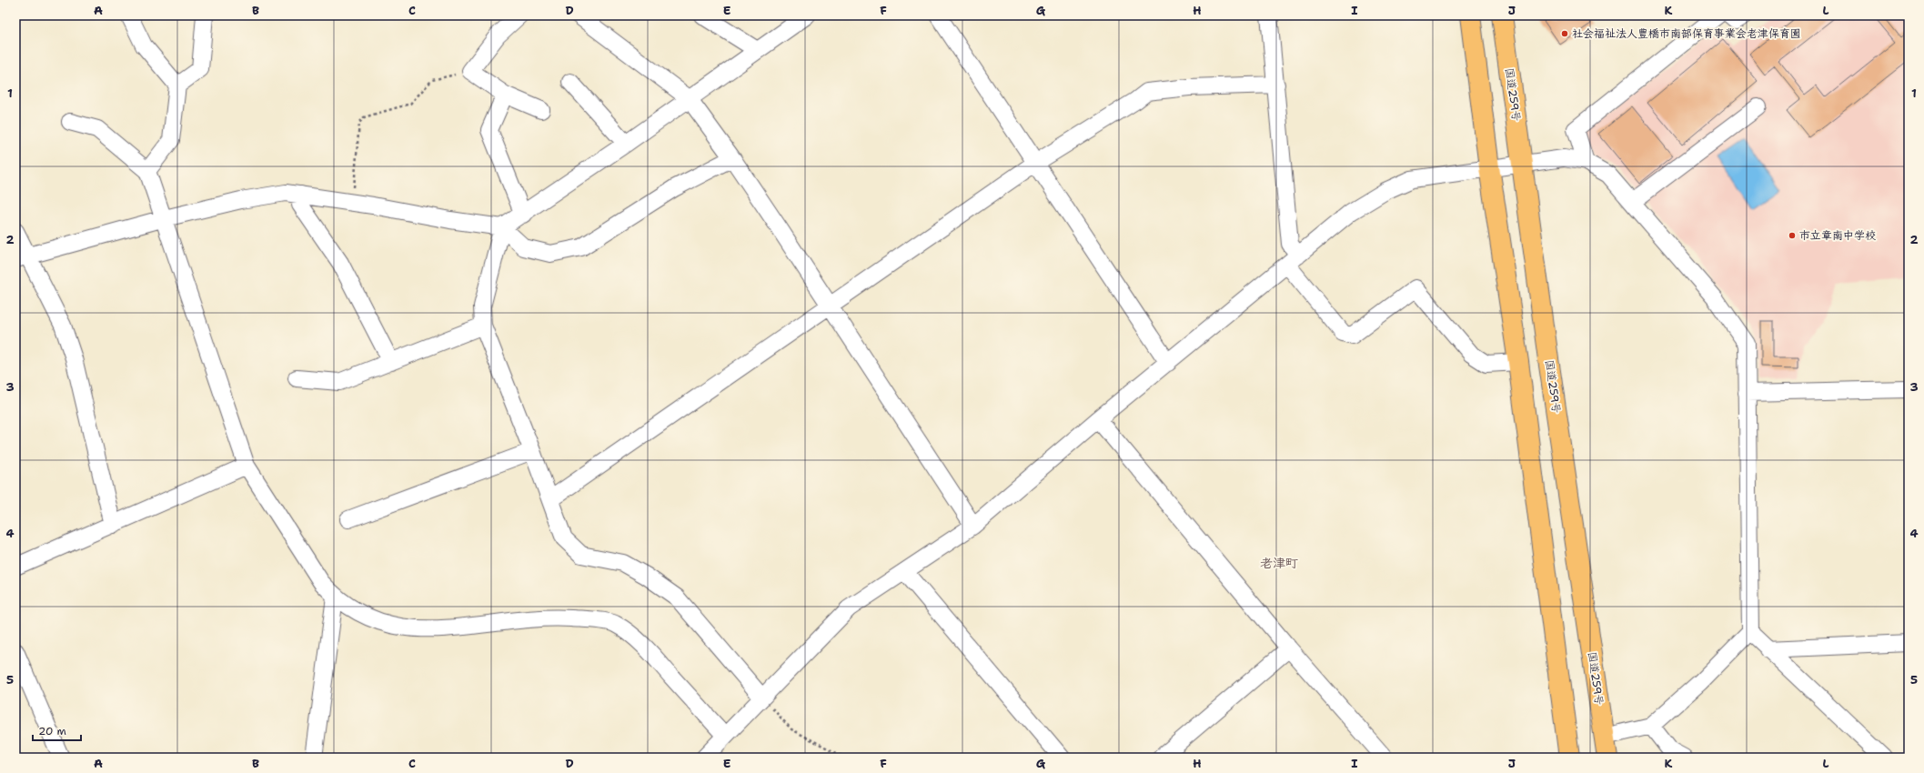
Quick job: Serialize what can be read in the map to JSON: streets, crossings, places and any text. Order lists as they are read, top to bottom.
{
  "streets": {
    "highway": ["国道259号"]
  },
  "districts": ["老津町"],
  "places": ["社会福祉法人豊橋市南部保育事業会老津保育園", "市立章南中学校"],
  "scale_bar": "20 m",
  "grid": {
    "columns": [
      "A",
      "B",
      "C",
      "D",
      "E",
      "F",
      "G",
      "H",
      "I",
      "J",
      "K",
      "L"
    ],
    "rows": [
      "1",
      "2",
      "3",
      "4",
      "5"
    ]
  }
}
